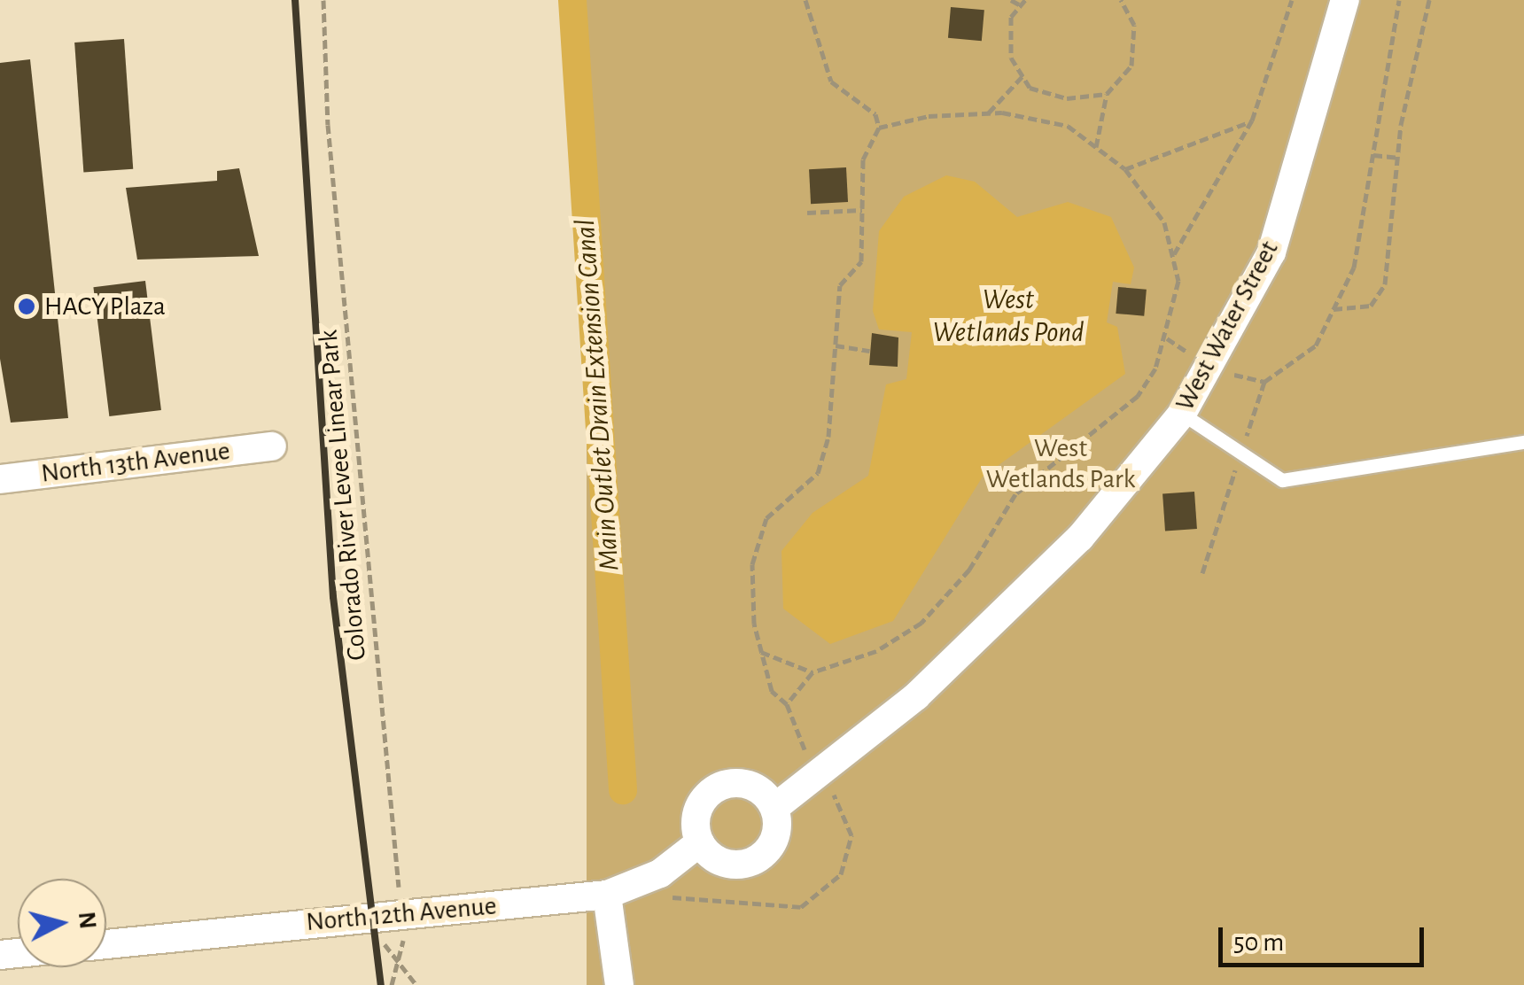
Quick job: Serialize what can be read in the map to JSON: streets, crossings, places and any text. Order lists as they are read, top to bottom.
{
  "streets": {
    "street": ["West Water Street", "North 13th Avenue", "North 12th Avenue"],
    "path": ["Colorado River Levee Linear Park"]
  },
  "crossings": [
    ["West Water Street", "North 12th Avenue"],
    ["Colorado River Levee Linear Park", "North 12th Avenue"]
  ],
  "water": ["West Wetlands Pond", "Main Outlet Drain Extension Canal"],
  "parks": ["West Wetlands Park"],
  "places": ["HACY Plaza"],
  "scale_bar": "50 m",
  "north": "right"
}
